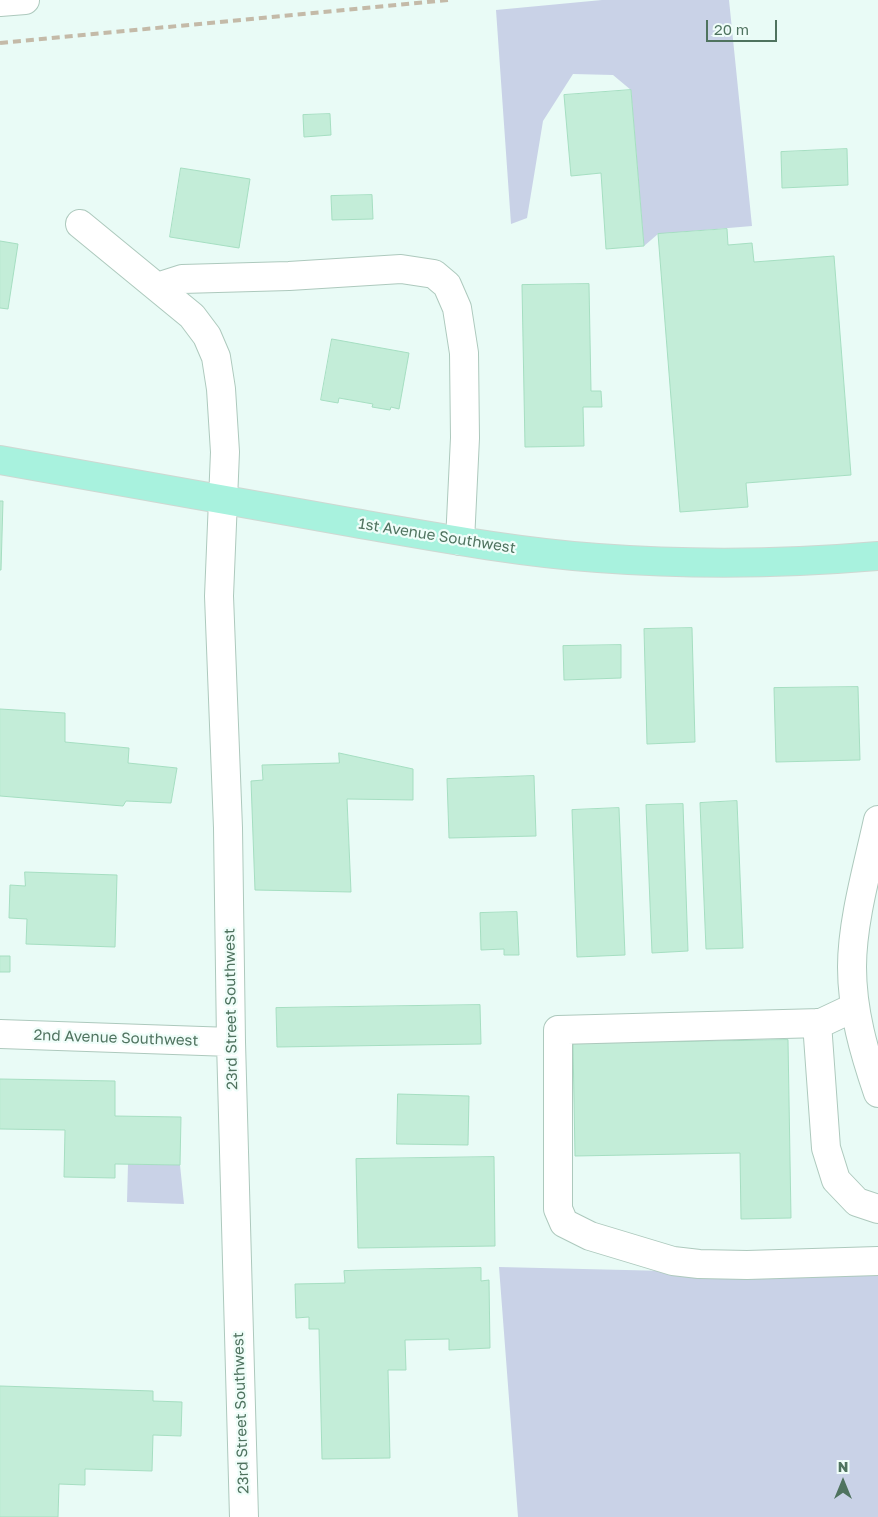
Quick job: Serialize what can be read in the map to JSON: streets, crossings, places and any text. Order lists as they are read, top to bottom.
{
  "streets": {
    "main road": ["1st Avenue Southwest"],
    "street": ["23rd Street Southwest", "2nd Avenue Southwest"]
  },
  "crossings": [
    ["1st Avenue Southwest", "23rd Street Southwest"],
    ["23rd Street Southwest", "2nd Avenue Southwest"]
  ],
  "scale_bar": "20 m",
  "north": "top"
}
